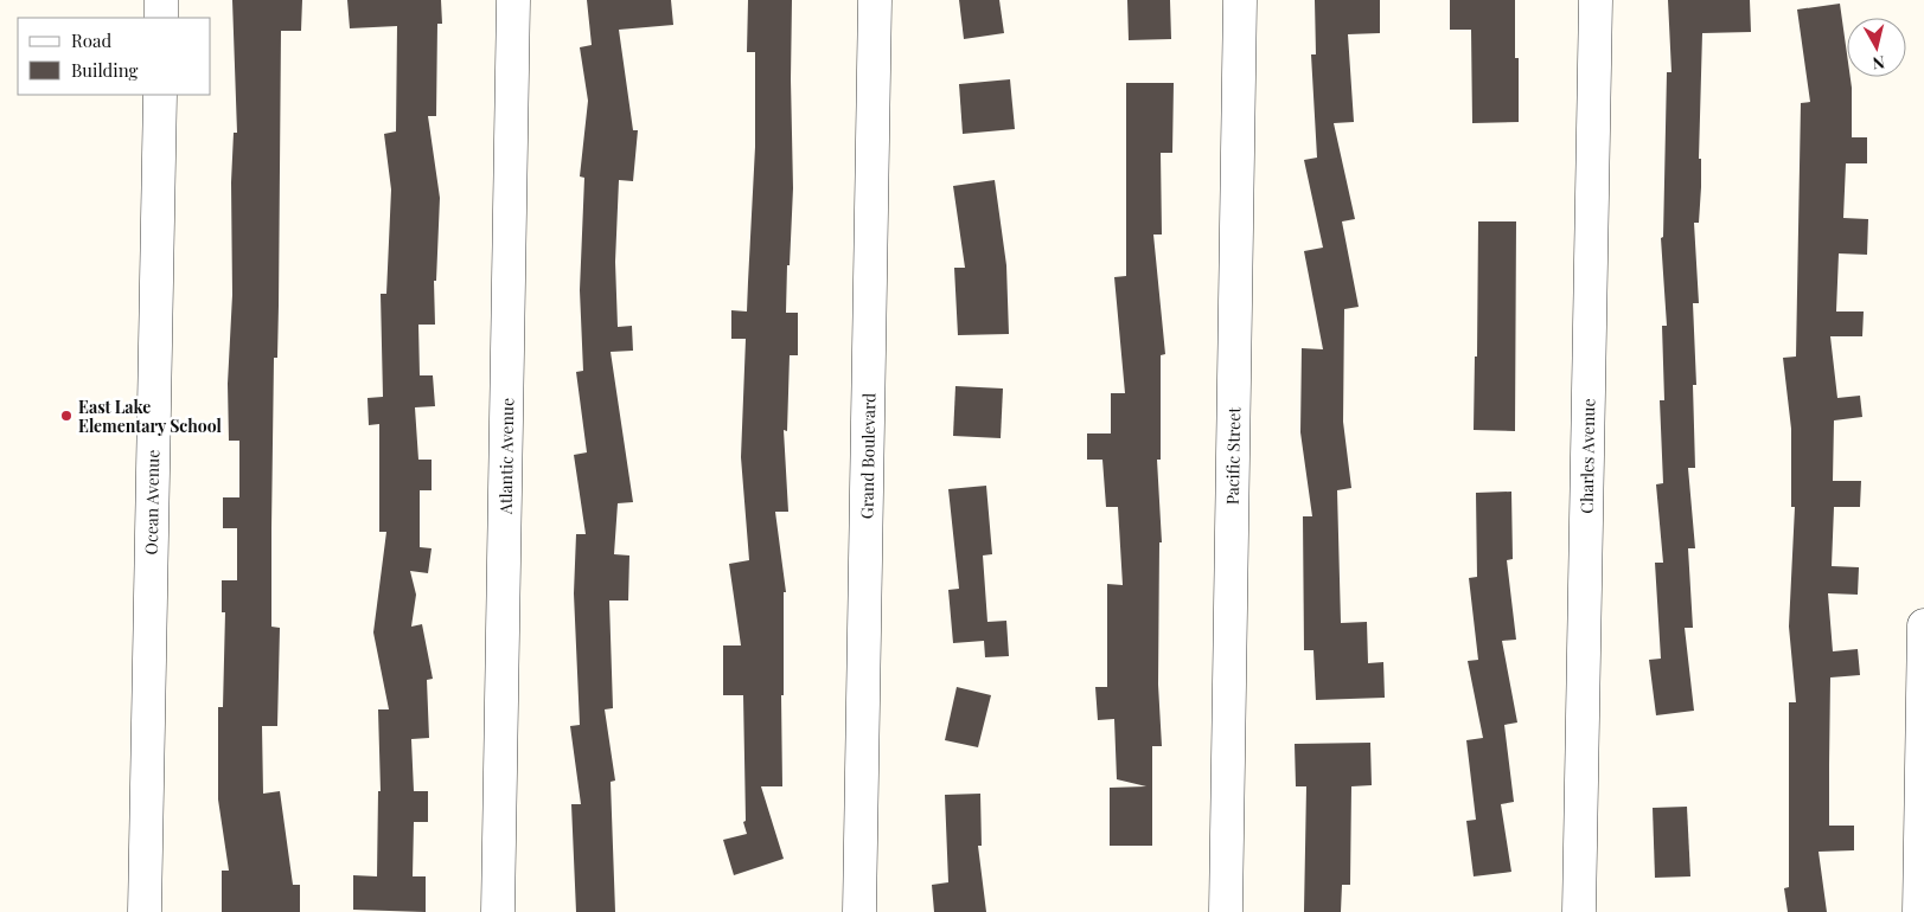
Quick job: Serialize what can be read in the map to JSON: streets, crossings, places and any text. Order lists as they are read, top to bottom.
{
  "streets": {
    "street": [
      "Atlantic Avenue",
      "Grand Boulevard",
      "Pacific Street",
      "Charles Avenue",
      "Ocean Avenue"
    ]
  },
  "places": ["East Lake Elementary School"],
  "legend": ["Road", "Building"],
  "north": "bottom"
}
